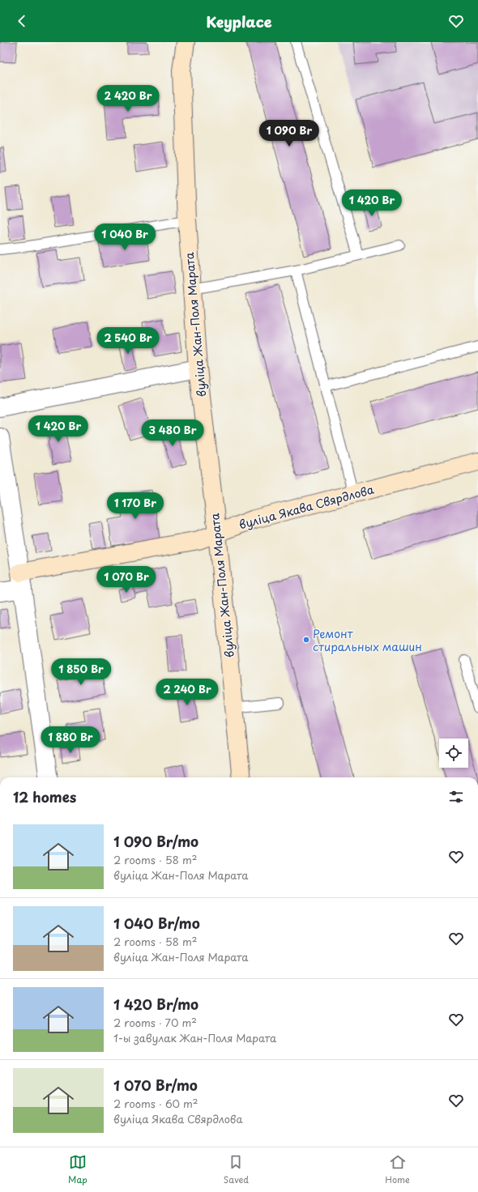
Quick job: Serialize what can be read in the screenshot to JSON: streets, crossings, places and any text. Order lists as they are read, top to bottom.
{
  "streets": {
    "street": ["вуліца Жан-Поля Марата", "вуліца Якава Свярдлова"]
  },
  "crossings": [
    ["вуліца Жан-Поля Марата", "вуліца Якава Свярдлова"]
  ],
  "places": ["Ремонт стиральных машин"],
  "page": {
    "header": "Keyplace",
    "price": [
      "2 420 Br",
      "1 090 Br",
      "1 420 Br",
      "1 040 Br",
      "2 540 Br",
      "1 420 Br",
      "3 480 Br",
      "1 170 Br",
      "1 070 Br",
      "1 850 Br",
      "2 240 Br",
      "1 880 Br"
    ],
    "heading": "12 homes",
    "list": [
      {
        "name": "1 090 Br/mo",
        "note": "2 rooms · 58 m² · вуліца Жан-Поля Марата"
      },
      {
        "name": "1 040 Br/mo",
        "note": "2 rooms · 58 m² · вуліца Жан-Поля Марата"
      },
      {
        "name": "1 420 Br/mo",
        "note": "2 rooms · 70 m² · 1-ы завулак Жан-Поля Марата"
      },
      {
        "name": "1 070 Br/mo",
        "note": "2 rooms · 60 m² · вуліца Якава Свярдлова"
      }
    ],
    "tabs": ["Map", "Saved", "Home"]
  }
}
